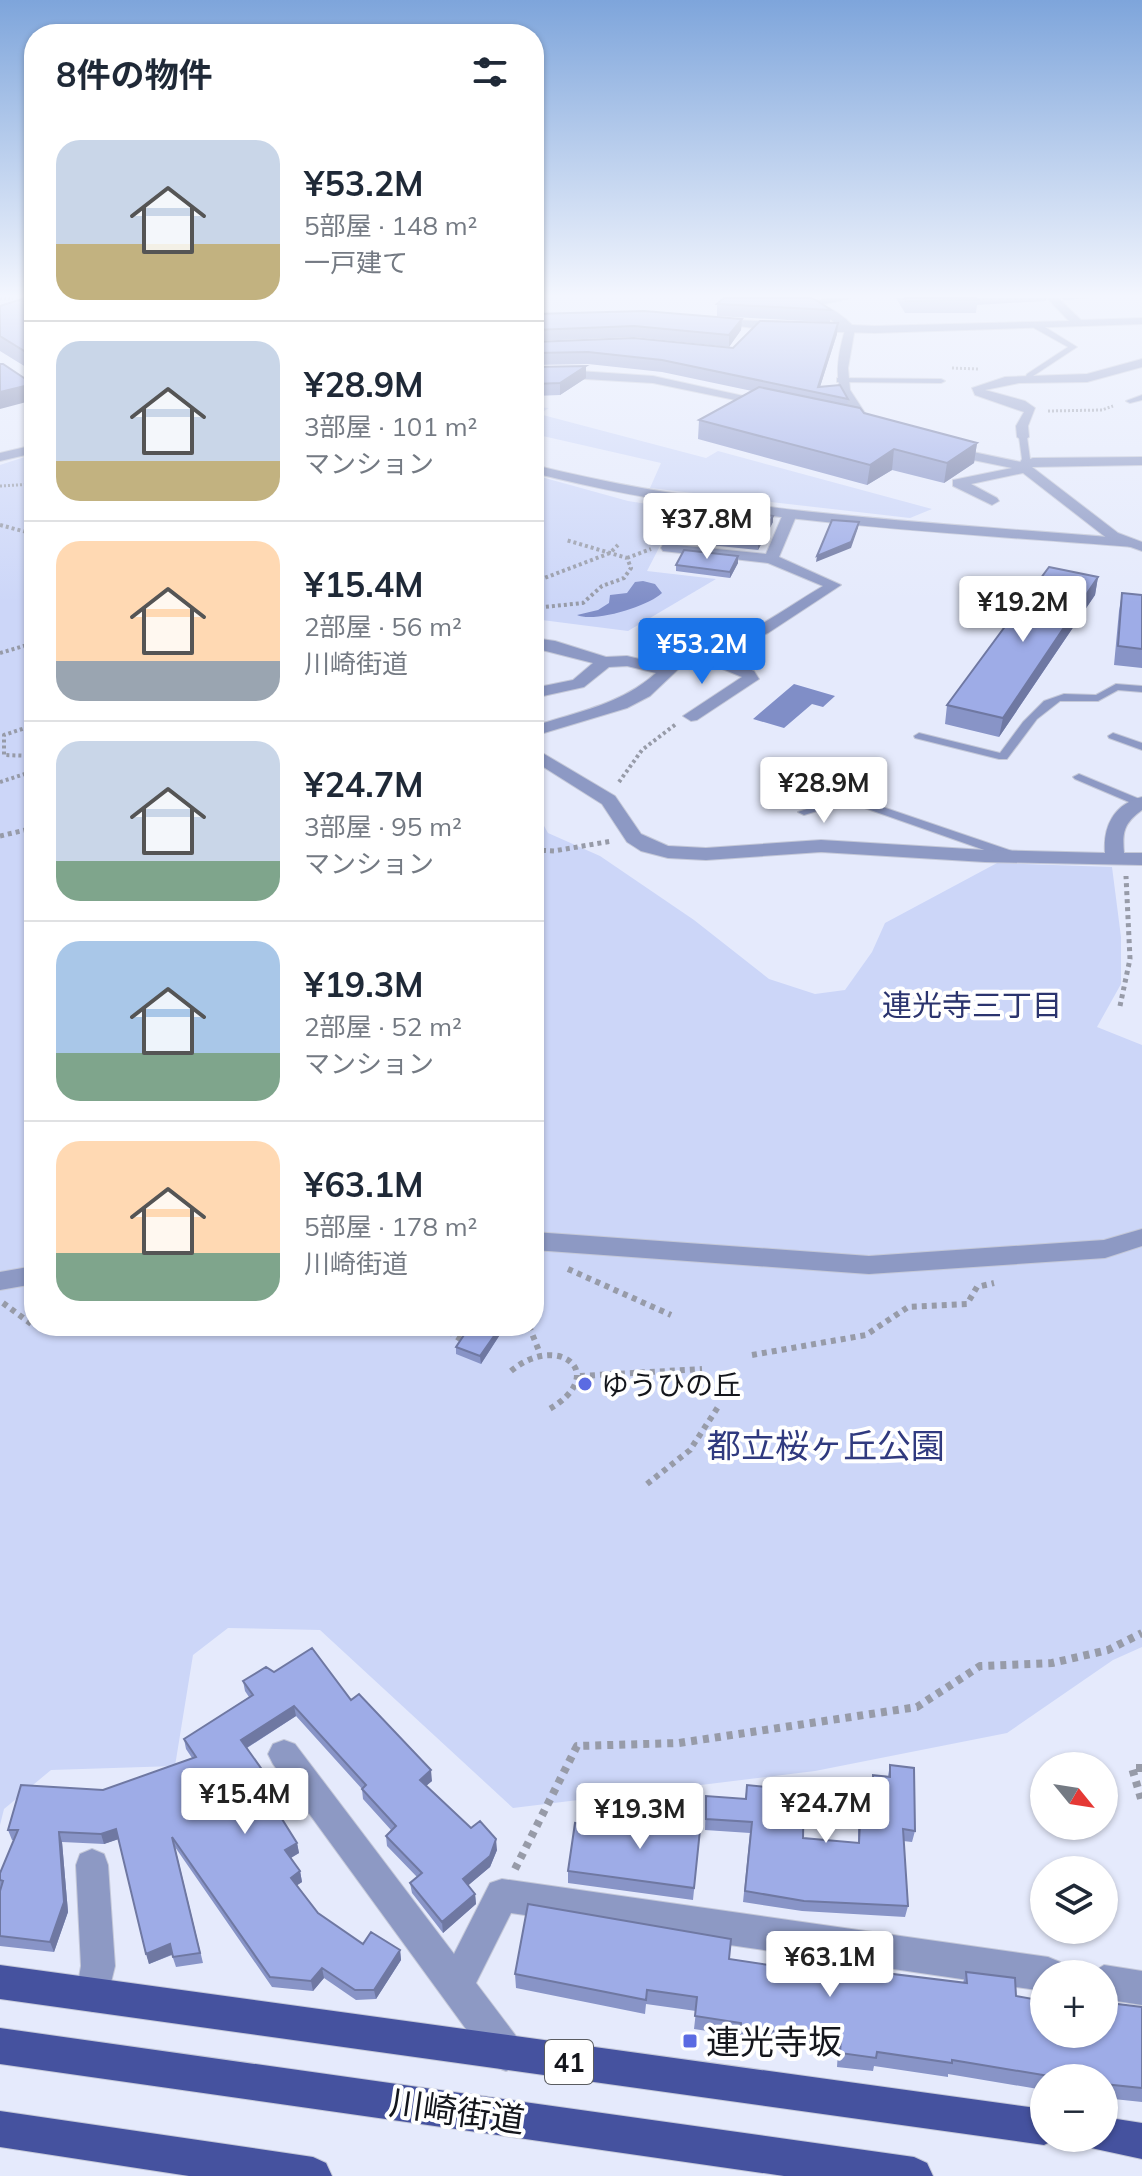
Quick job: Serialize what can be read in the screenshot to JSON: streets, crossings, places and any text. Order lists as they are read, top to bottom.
{
  "streets": {
    "main road": ["41", "川崎街道"]
  },
  "districts": ["連光寺三丁目"],
  "parks": ["都立桜ヶ丘公園"],
  "places": {
    "other": ["ゆうひの丘"],
    "transit": ["連光寺坂"]
  },
  "north": "bottom right",
  "page": {
    "heading": "8件の物件",
    "list": [
      {
        "name": "¥53.2M",
        "note": "5部屋 · 148 m² · 一戸建て"
      },
      {
        "name": "¥28.9M",
        "note": "3部屋 · 101 m² · マンション"
      },
      {
        "name": "¥15.4M",
        "note": "2部屋 · 56 m² · 川崎街道"
      },
      {
        "name": "¥24.7M",
        "note": "3部屋 · 95 m² · マンション"
      },
      {
        "name": "¥19.3M",
        "note": "2部屋 · 52 m² · マンション"
      },
      {
        "name": "¥63.1M",
        "note": "5部屋 · 178 m² · 川崎街道"
      }
    ],
    "price": [
      "¥37.8M",
      "¥19.2M",
      "¥53.2M",
      "¥28.9M",
      "¥15.4M",
      "¥24.7M",
      "¥19.3M",
      "¥63.1M"
    ],
    "map_buttons": ["+", "−"]
  }
}
